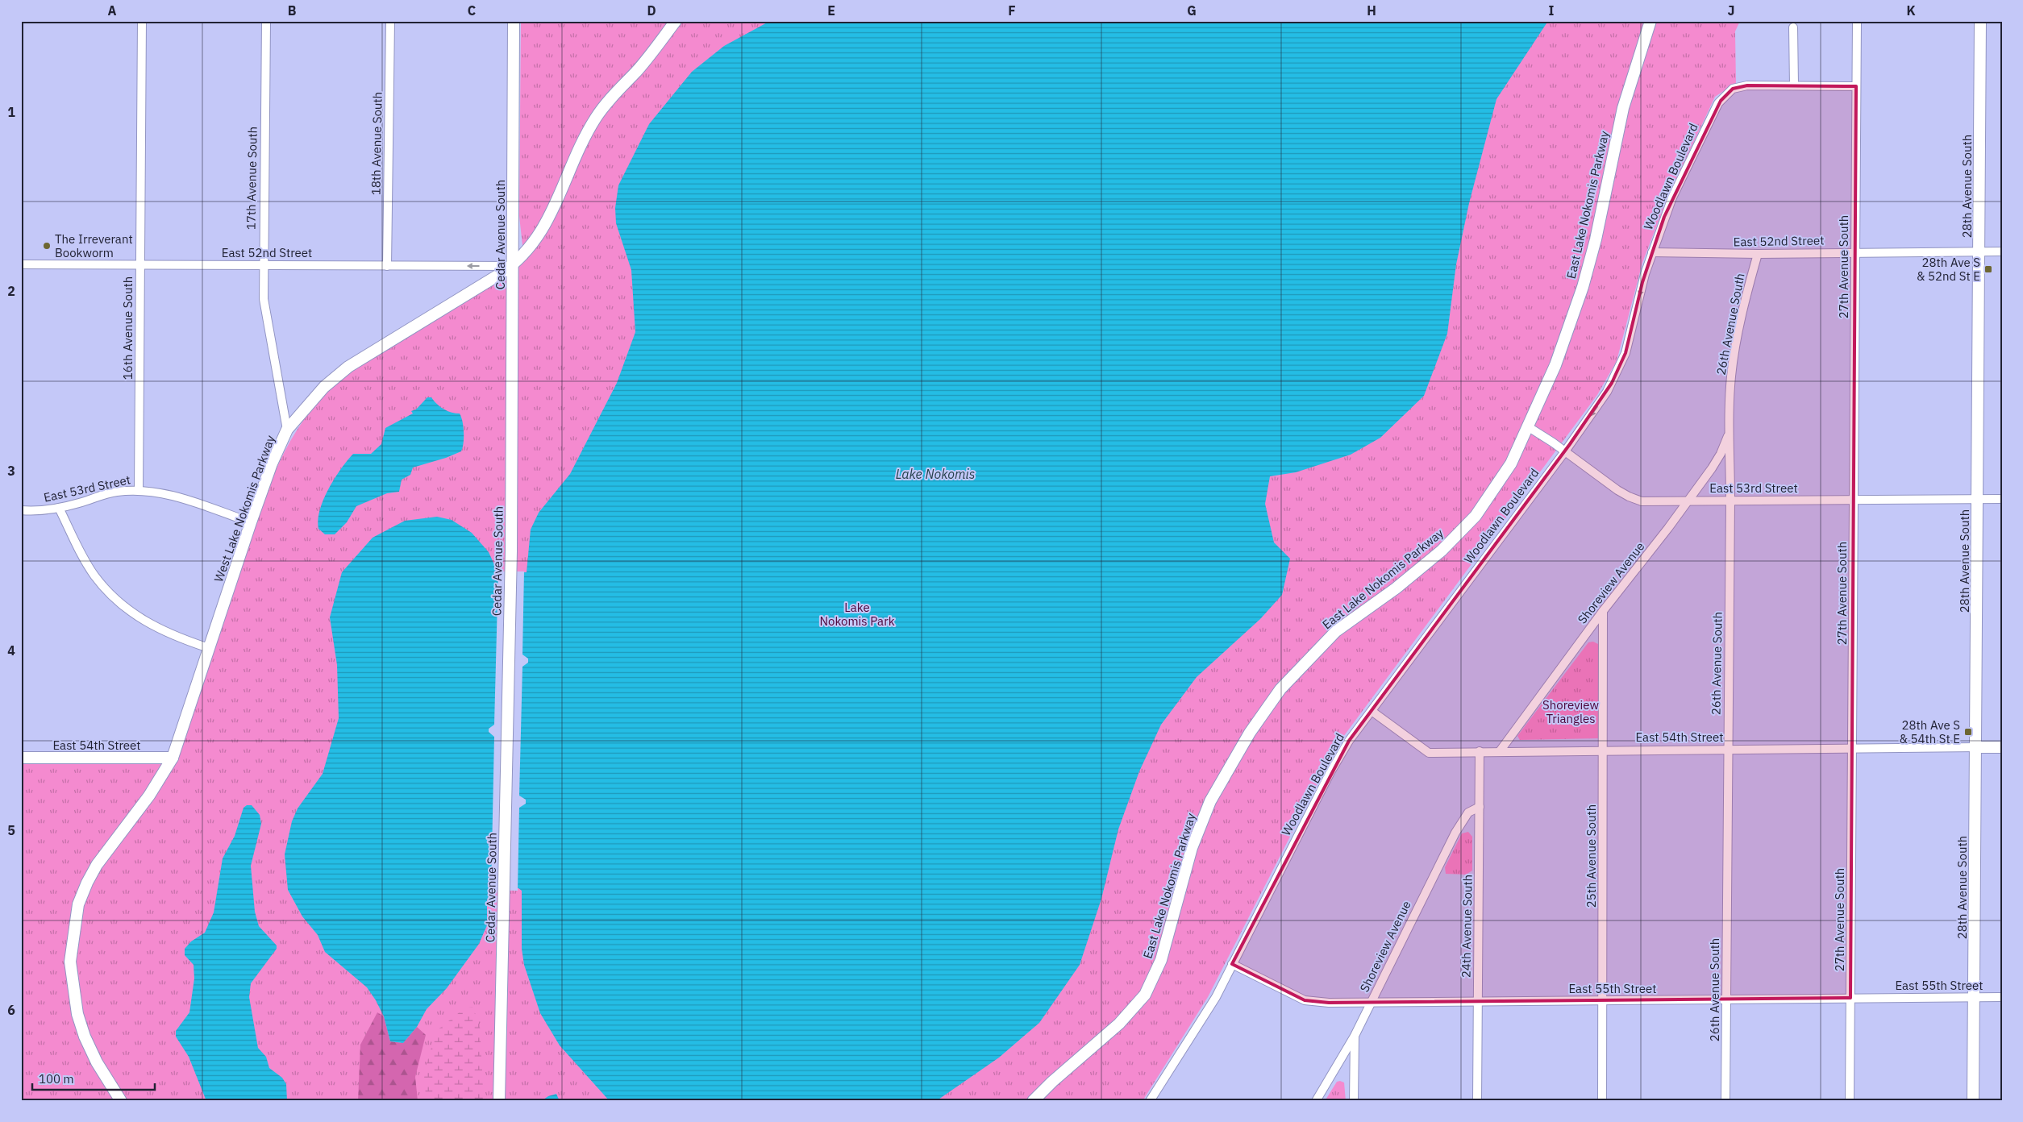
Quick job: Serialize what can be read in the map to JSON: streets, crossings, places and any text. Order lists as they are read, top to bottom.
{
  "streets": {
    "street": [
      "18th Avenue South",
      "Woodlawn Boulevard",
      "17th Avenue South",
      "28th Avenue South",
      "East Lake Nokomis Parkway",
      "Cedar Avenue South",
      "East 52nd Street",
      "27th Avenue South",
      "26th Avenue South",
      "16th Avenue South",
      "East 53rd Street",
      "West Lake Nokomis Parkway",
      "Shoreview Avenue",
      "East 54th Street",
      "25th Avenue South",
      "24th Avenue South",
      "East 55th Street"
    ]
  },
  "crossings": [
    ["18th Avenue South", "East 52nd Street"],
    ["Woodlawn Boulevard", "East 52nd Street"],
    ["Woodlawn Boulevard", "27th Avenue South"],
    ["Woodlawn Boulevard", "East 53rd Street"],
    ["Woodlawn Boulevard", "East 54th Street"],
    ["Woodlawn Boulevard", "East 55th Street"],
    ["17th Avenue South", "East 52nd Street"],
    ["17th Avenue South", "West Lake Nokomis Parkway"],
    ["28th Avenue South", "East 52nd Street"],
    ["28th Avenue South", "East 53rd Street"],
    ["28th Avenue South", "East 54th Street"],
    ["28th Avenue South", "East 55th Street"],
    ["East Lake Nokomis Parkway", "East 53rd Street"],
    ["Cedar Avenue South", "East 52nd Street"],
    ["Cedar Avenue South", "West Lake Nokomis Parkway"],
    ["East 52nd Street", "27th Avenue South"],
    ["East 52nd Street", "26th Avenue South"],
    ["East 52nd Street", "16th Avenue South"],
    ["East 52nd Street", "West Lake Nokomis Parkway"],
    ["27th Avenue South", "East 53rd Street"],
    ["27th Avenue South", "East 54th Street"],
    ["27th Avenue South", "East 55th Street"],
    ["26th Avenue South", "East 53rd Street"],
    ["26th Avenue South", "Shoreview Avenue"],
    ["26th Avenue South", "East 54th Street"],
    ["26th Avenue South", "East 55th Street"],
    ["16th Avenue South", "East 53rd Street"],
    ["East 53rd Street", "West Lake Nokomis Parkway"],
    ["East 53rd Street", "Shoreview Avenue"],
    ["West Lake Nokomis Parkway", "East 54th Street"],
    ["Shoreview Avenue", "East 54th Street"],
    ["Shoreview Avenue", "25th Avenue South"],
    ["Shoreview Avenue", "24th Avenue South"],
    ["Shoreview Avenue", "East 55th Street"],
    ["East 54th Street", "25th Avenue South"],
    ["East 54th Street", "24th Avenue South"],
    ["25th Avenue South", "East 55th Street"],
    ["24th Avenue South", "East 55th Street"]
  ],
  "water": ["Lake Nokomis"],
  "parks": ["Lake Nokomis Park", "Shoreview Triangles"],
  "places": {
    "other": ["The Irreverant Bookworm"],
    "transit": ["28th Ave S & 52nd St E", "28th Ave S & 54th St E"]
  },
  "scale_bar": "100 m",
  "grid": {
    "columns": [
      "A",
      "B",
      "C",
      "D",
      "E",
      "F",
      "G",
      "H",
      "I",
      "J",
      "K"
    ],
    "rows": [
      "1",
      "2",
      "3",
      "4",
      "5",
      "6"
    ]
  }
}
